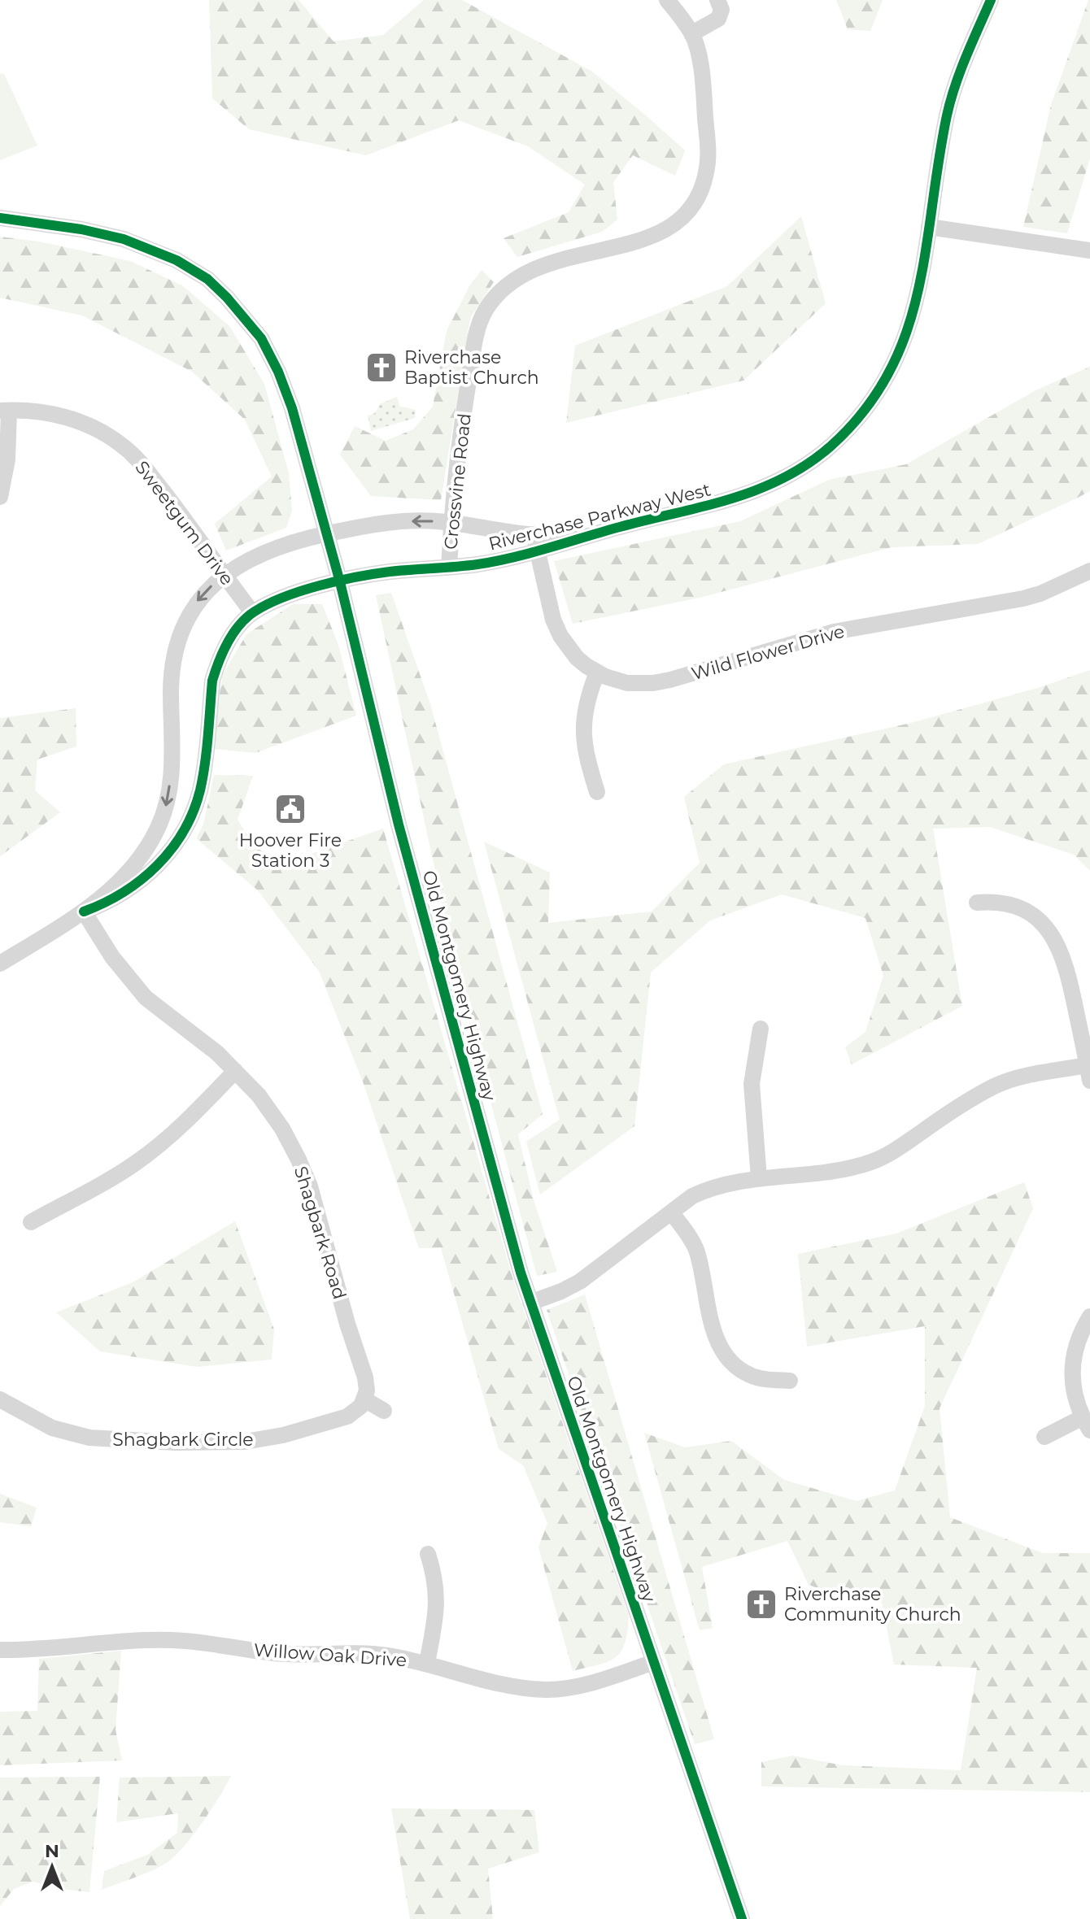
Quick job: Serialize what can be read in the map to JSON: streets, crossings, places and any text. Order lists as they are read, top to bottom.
{
  "streets": {
    "street": [
      "Crossvine Road",
      "Riverchase Parkway West",
      "Sweetgum Drive",
      "Wild Flower Drive",
      "Old Montgomery Highway",
      "Shagbark Road",
      "Shagbark Circle",
      "Willow Oak Drive"
    ]
  },
  "crossings": [
    ["Crossvine Road", "Riverchase Parkway West"],
    ["Riverchase Parkway West", "Sweetgum Drive"],
    ["Riverchase Parkway West", "Wild Flower Drive"],
    ["Riverchase Parkway West", "Old Montgomery Highway"],
    ["Riverchase Parkway West", "Shagbark Road"],
    ["Old Montgomery Highway", "Willow Oak Drive"],
    ["Shagbark Road", "Shagbark Circle"]
  ],
  "places": {
    "church": ["Riverchase Baptist Church", "Riverchase Community Church"],
    "public building": ["Hoover Fire Station 3"]
  },
  "north": "top"
}
